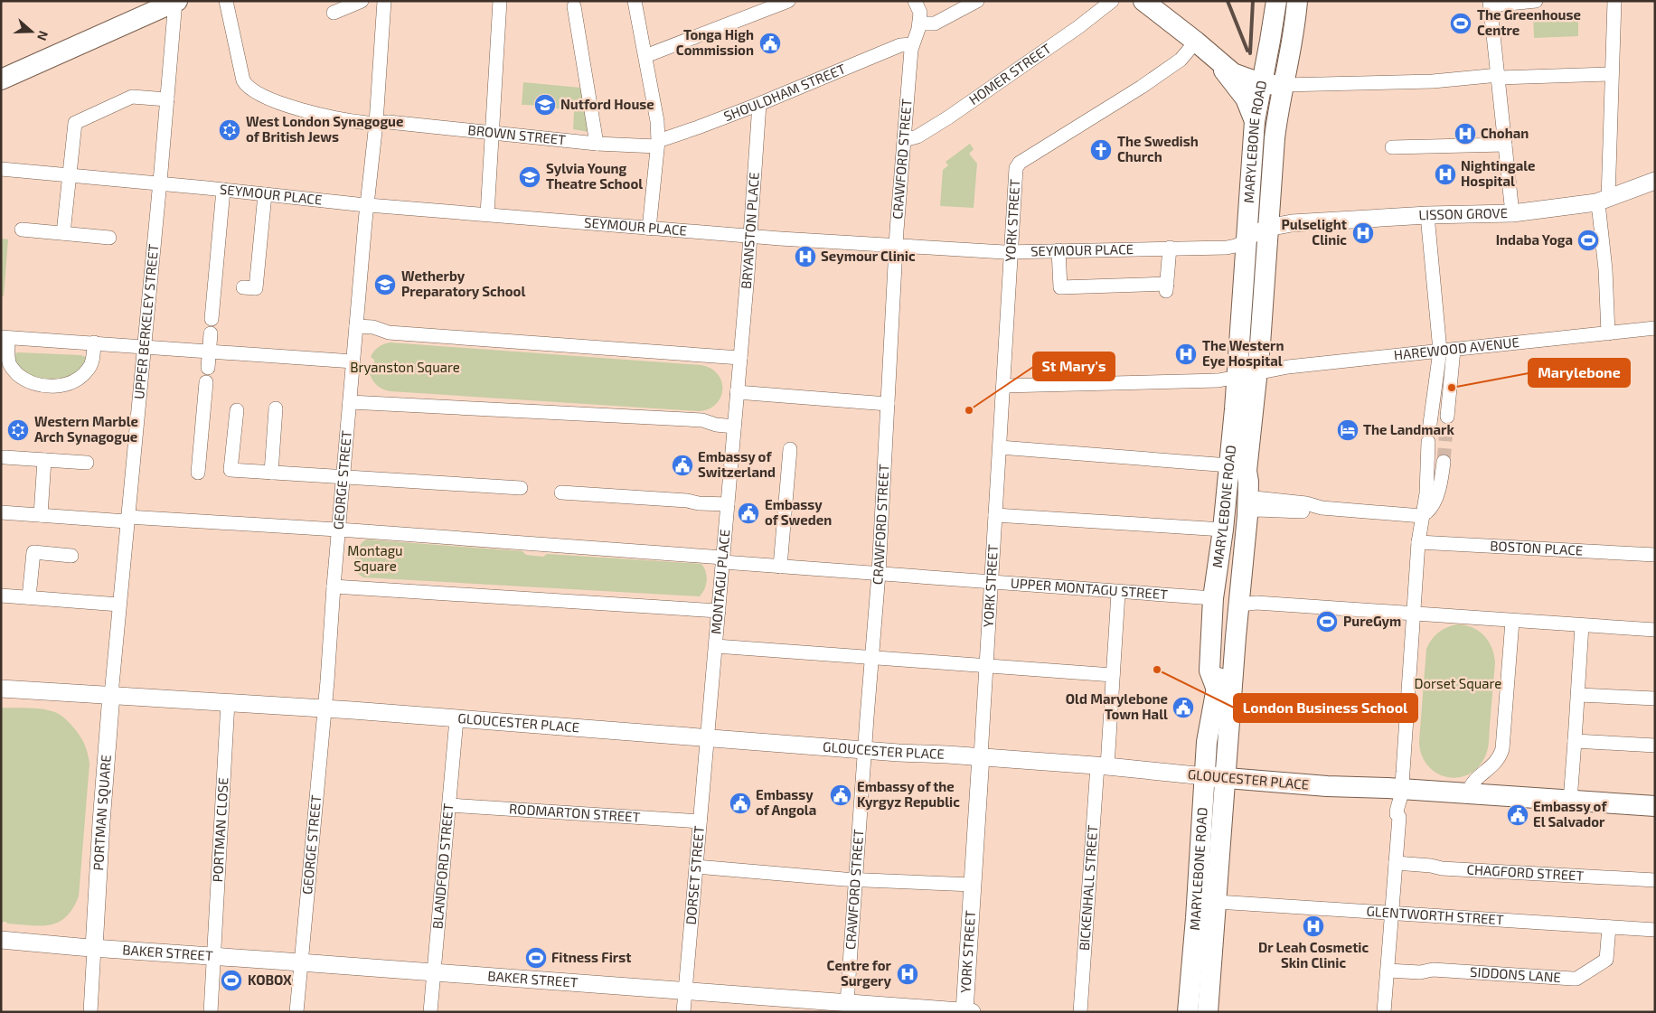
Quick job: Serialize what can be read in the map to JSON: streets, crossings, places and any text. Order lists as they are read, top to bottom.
{
  "streets": {
    "highway": ["MARYLEBONE ROAD", "GLOUCESTER PLACE"],
    "main road": [
      "SEYMOUR PLACE",
      "LISSON GROVE",
      "YORK STREET",
      "PORTMAN SQUARE",
      "BAKER STREET"
    ],
    "street": [
      "HOMER STREET",
      "SHOULDHAM STREET",
      "BROWN STREET",
      "CRAWFORD STREET",
      "BRYANSTON PLACE",
      "UPPER BERKELEY STREET",
      "HAREWOOD AVENUE",
      "GEORGE STREET",
      "BOSTON PLACE",
      "MONTAGU PLACE",
      "UPPER MONTAGU STREET",
      "RODMARTON STREET",
      "PORTMAN CLOSE",
      "BLANDFORD STREET",
      "CHAGFORD STREET",
      "DORSET STREET",
      "BICKENHALL STREET",
      "GLENTWORTH STREET",
      "SIDDONS LANE"
    ]
  },
  "crossings": [
    ["HOMER STREET", "CRAWFORD STREET"],
    ["SHOULDHAM STREET", "BROWN STREET"],
    ["SHOULDHAM STREET", "CRAWFORD STREET"],
    ["SHOULDHAM STREET", "BRYANSTON PLACE"],
    ["BROWN STREET", "GEORGE STREET"],
    ["MARYLEBONE ROAD", "SEYMOUR PLACE"],
    ["MARYLEBONE ROAD", "LISSON GROVE"],
    ["MARYLEBONE ROAD", "HAREWOOD AVENUE"],
    ["MARYLEBONE ROAD", "UPPER MONTAGU STREET"],
    ["MARYLEBONE ROAD", "GLOUCESTER PLACE"],
    ["MARYLEBONE ROAD", "GLENTWORTH STREET"],
    ["CRAWFORD STREET", "SEYMOUR PLACE"],
    ["CRAWFORD STREET", "UPPER MONTAGU STREET"],
    ["CRAWFORD STREET", "GLOUCESTER PLACE"],
    ["CRAWFORD STREET", "BAKER STREET"],
    ["SEYMOUR PLACE", "LISSON GROVE"],
    ["SEYMOUR PLACE", "YORK STREET"],
    ["SEYMOUR PLACE", "BRYANSTON PLACE"],
    ["SEYMOUR PLACE", "UPPER BERKELEY STREET"],
    ["SEYMOUR PLACE", "GEORGE STREET"],
    ["YORK STREET", "HAREWOOD AVENUE"],
    ["YORK STREET", "UPPER MONTAGU STREET"],
    ["YORK STREET", "GLOUCESTER PLACE"],
    ["YORK STREET", "BAKER STREET"],
    ["UPPER BERKELEY STREET", "GLOUCESTER PLACE"],
    ["UPPER BERKELEY STREET", "PORTMAN SQUARE"],
    ["GEORGE STREET", "GLOUCESTER PLACE"],
    ["GEORGE STREET", "BAKER STREET"],
    ["MONTAGU PLACE", "UPPER MONTAGU STREET"],
    ["MONTAGU PLACE", "GLOUCESTER PLACE"],
    ["MONTAGU PLACE", "DORSET STREET"],
    ["UPPER MONTAGU STREET", "BICKENHALL STREET"],
    ["GLOUCESTER PLACE", "PORTMAN SQUARE"],
    ["GLOUCESTER PLACE", "PORTMAN CLOSE"],
    ["GLOUCESTER PLACE", "BLANDFORD STREET"],
    ["GLOUCESTER PLACE", "DORSET STREET"],
    ["GLOUCESTER PLACE", "BICKENHALL STREET"],
    ["PORTMAN SQUARE", "BAKER STREET"],
    ["RODMARTON STREET", "BLANDFORD STREET"],
    ["RODMARTON STREET", "DORSET STREET"],
    ["PORTMAN CLOSE", "BAKER STREET"],
    ["BLANDFORD STREET", "BAKER STREET"],
    ["DORSET STREET", "BAKER STREET"],
    ["GLENTWORTH STREET", "SIDDONS LANE"]
  ],
  "parks": ["Bryanston Square", "Montagu Square", "Dorset Square"],
  "places": {
    "sports": [
      "The Greenhouse Centre",
      "Indaba Yoga",
      "PureGym",
      "Fitness First",
      "KOBOX"
    ],
    "public building": [
      "Tonga High Commission",
      "Embassy of Switzerland",
      "Embassy of Sweden",
      "Old Marylebone Town Hall",
      "Embassy of the Kyrgyz Republic",
      "Embassy of Angola",
      "Embassy of El Salvador"
    ],
    "school or university": ["Nutford House", "Sylvia Young Theatre School", "Wetherby Preparatory School"],
    "synagogue": ["West London Synagogue of British Jews", "Western Marble Arch Synagogue"],
    "hospital": [
      "Chohan",
      "Nightingale Hospital",
      "Pulselight Clinic",
      "Seymour Clinic",
      "The Western Eye Hospital",
      "Dr Leah Cosmetic Skin Clinic",
      "Centre for Surgery"
    ],
    "church": ["The Swedish Church"],
    "other": ["Marylebone", "St Mary's", "London Business School"],
    "hotel": ["The Landmark"]
  },
  "north": "right"
}
